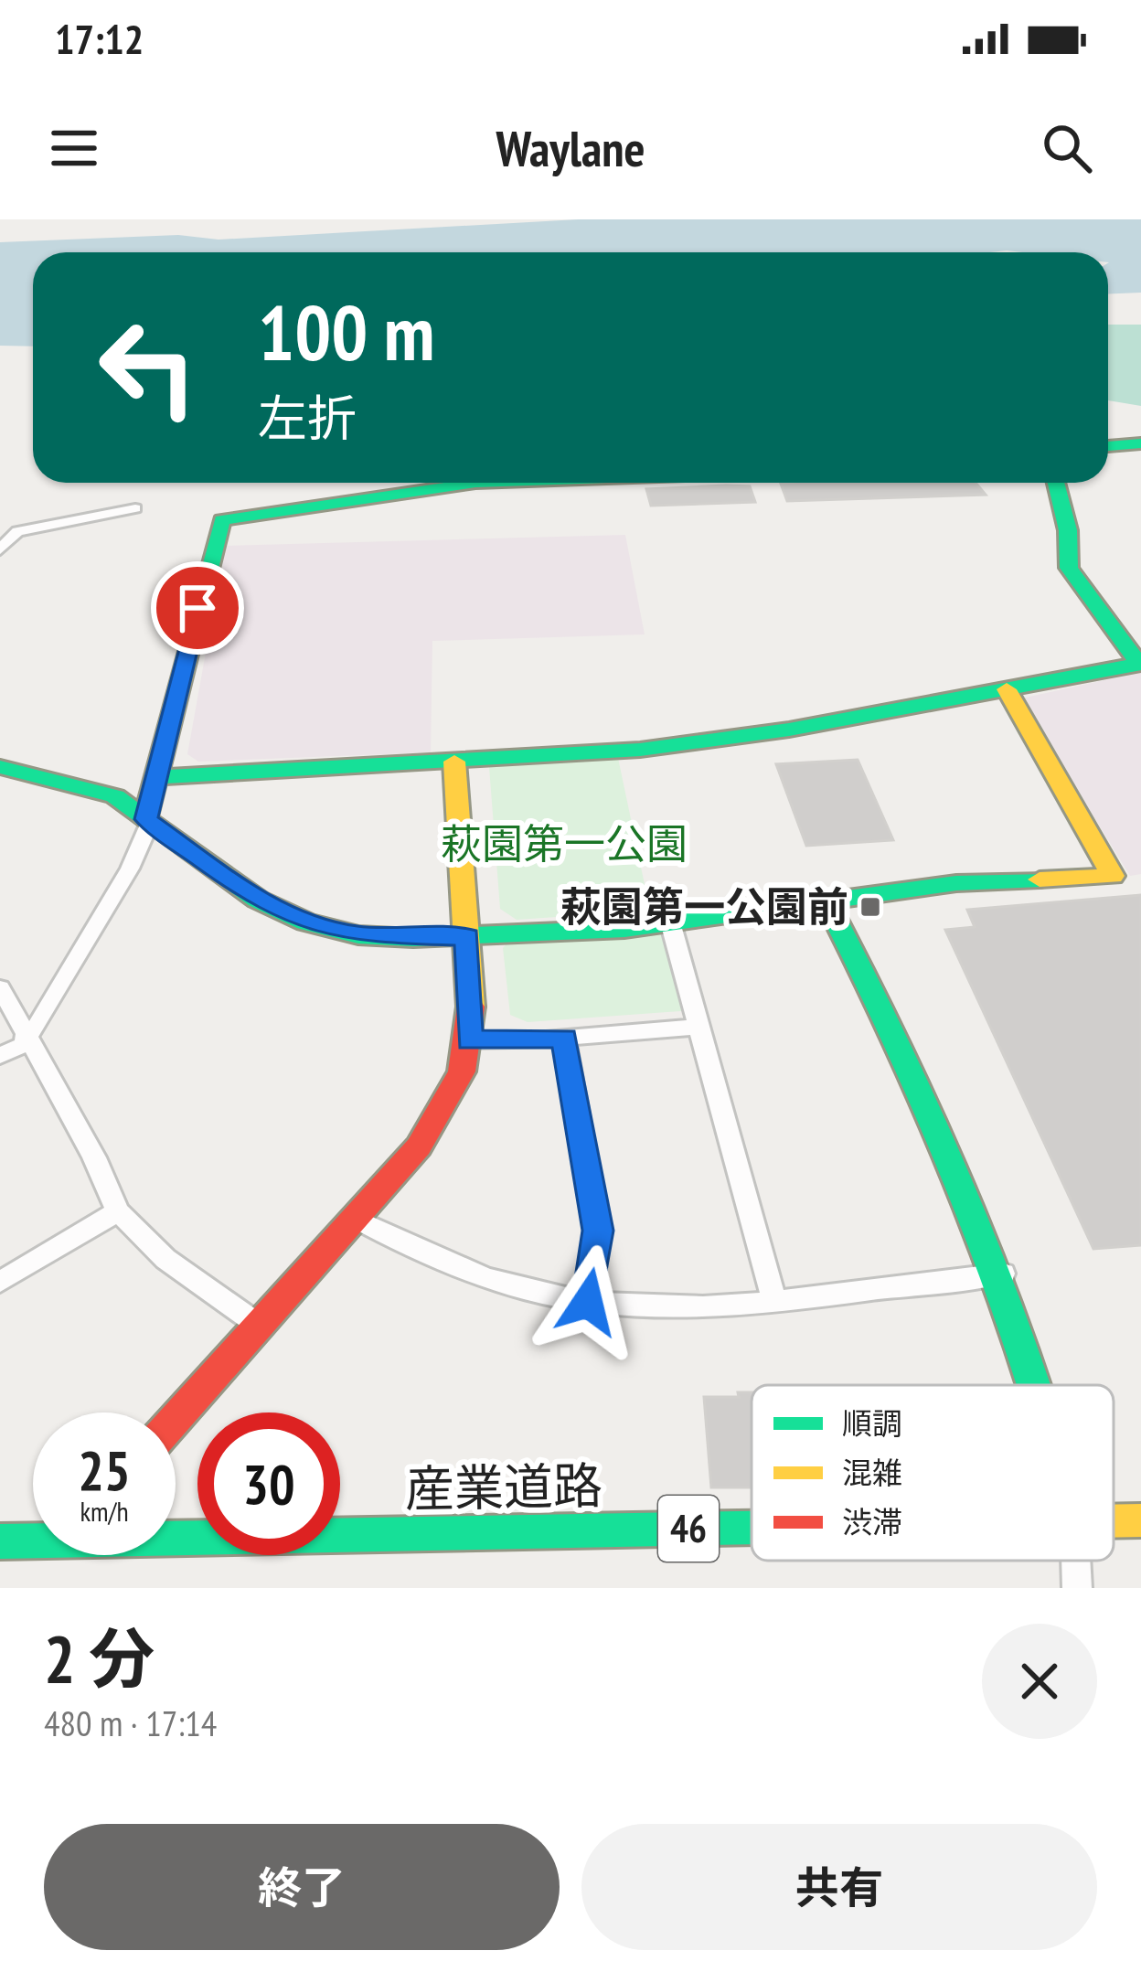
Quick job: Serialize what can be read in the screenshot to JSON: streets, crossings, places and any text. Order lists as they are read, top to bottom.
{
  "streets": {
    "street": ["産業道路", "46"]
  },
  "parks": ["萩園第一公園"],
  "places": {
    "transit": ["萩園第一公園前"]
  },
  "legend": ["順調", "混雑", "渋滞"],
  "page": {
    "status": "17:12",
    "header": "Waylane",
    "turn": ["100 m", "左折"],
    "speed": "25 km/h",
    "limit": "30",
    "heading": ["2 分", "480 m · 17:14"],
    "buttons": ["終了", "共有"]
  }
}
